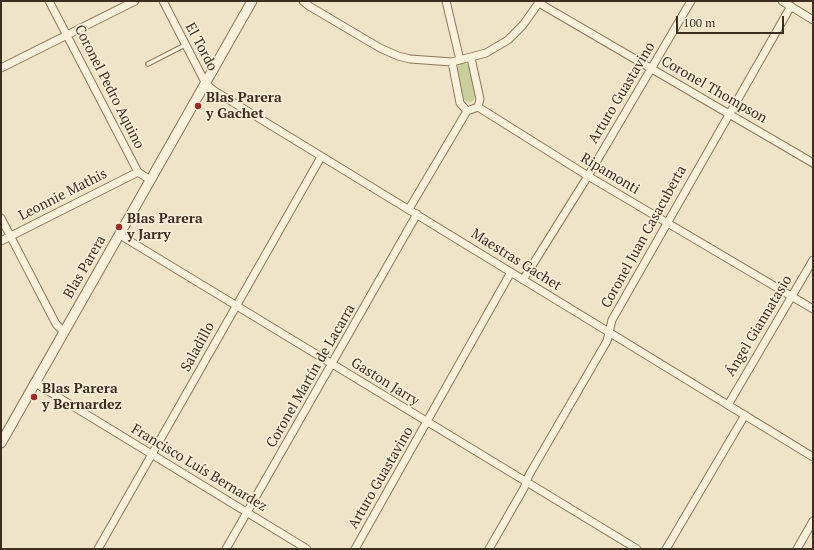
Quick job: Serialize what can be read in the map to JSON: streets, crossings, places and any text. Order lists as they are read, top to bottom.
{
  "streets": {
    "street": [
      "El Tordo",
      "Coronel Pedro Aquino",
      "Coronel Thompson",
      "Arturo Guastavino",
      "Ripamonti",
      "Leonnie Mathis",
      "Coronel Juan Casacuberta",
      "Maestras Gachet",
      "Blas Parera",
      "Ángel Giannatasio",
      "Saladillo",
      "Coronel Martín de Lacarra",
      "Gaston Jarry",
      "Francisco Luís Bernardez"
    ]
  },
  "crossings": [
    ["El Tordo", "Maestras Gachet"],
    ["El Tordo", "Blas Parera"],
    ["Coronel Pedro Aquino", "Leonnie Mathis"],
    ["Coronel Pedro Aquino", "Blas Parera"],
    ["Coronel Thompson", "Arturo Guastavino"],
    ["Coronel Thompson", "Coronel Juan Casacuberta"],
    ["Arturo Guastavino", "Ripamonti"],
    ["Arturo Guastavino", "Maestras Gachet"],
    ["Arturo Guastavino", "Gaston Jarry"],
    ["Ripamonti", "Coronel Juan Casacuberta"],
    ["Ripamonti", "Ángel Giannatasio"],
    ["Coronel Juan Casacuberta", "Maestras Gachet"],
    ["Coronel Juan Casacuberta", "Gaston Jarry"],
    ["Maestras Gachet", "Blas Parera"],
    ["Maestras Gachet", "Ángel Giannatasio"],
    ["Maestras Gachet", "Saladillo"],
    ["Maestras Gachet", "Coronel Martín de Lacarra"],
    ["Blas Parera", "Gaston Jarry"],
    ["Blas Parera", "Francisco Luís Bernardez"],
    ["Saladillo", "Gaston Jarry"],
    ["Saladillo", "Francisco Luís Bernardez"],
    ["Coronel Martín de Lacarra", "Gaston Jarry"],
    ["Coronel Martín de Lacarra", "Francisco Luís Bernardez"]
  ],
  "places": ["Blas Parera y Gachet", "Blas Parera y Jarry", "Blas Parera y Bernardez"],
  "scale_bar": "100 m"
}
